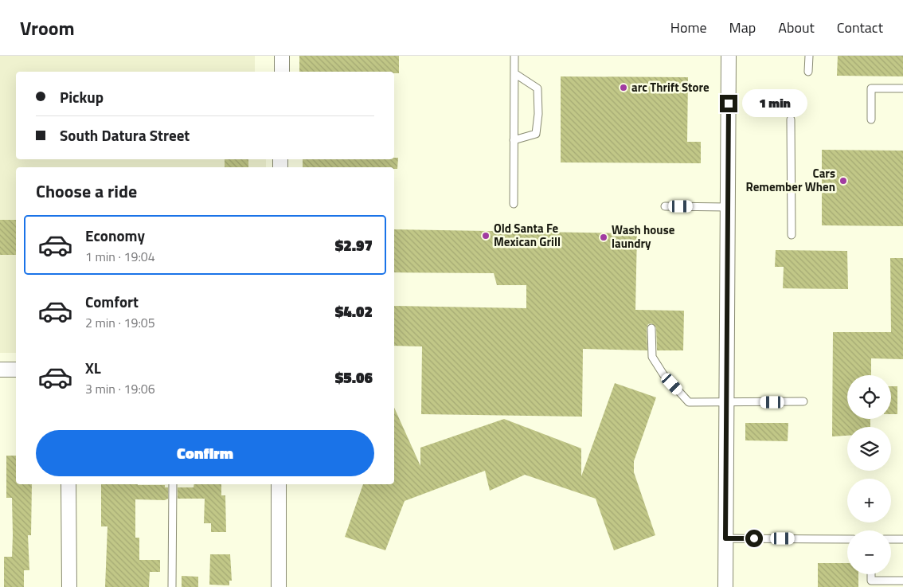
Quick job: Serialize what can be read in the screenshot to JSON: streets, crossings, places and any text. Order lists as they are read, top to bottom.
{
  "places": [
    "arc Thrift Store",
    "Cars Remember When",
    "Old Santa Fe Mexican Grill",
    "Wash house laundry"
  ],
  "page": {
    "header": "Vroom",
    "nav": [
      "Home",
      "Map",
      "About",
      "Contact"
    ],
    "banner": ["Pickup", "South Datura Street"],
    "bubble": "1 min",
    "heading": "Choose a ride",
    "list": [
      {
        "name": "Economy",
        "note": "1 min · 19:04",
        "value": "$2.97"
      },
      {
        "name": "Comfort",
        "note": "2 min · 19:05",
        "value": "$4.02"
      },
      {
        "name": "XL",
        "note": "3 min · 19:06",
        "value": "$5.06"
      }
    ],
    "map_buttons": ["+", "−"],
    "buttons": "Confirm"
  }
}
